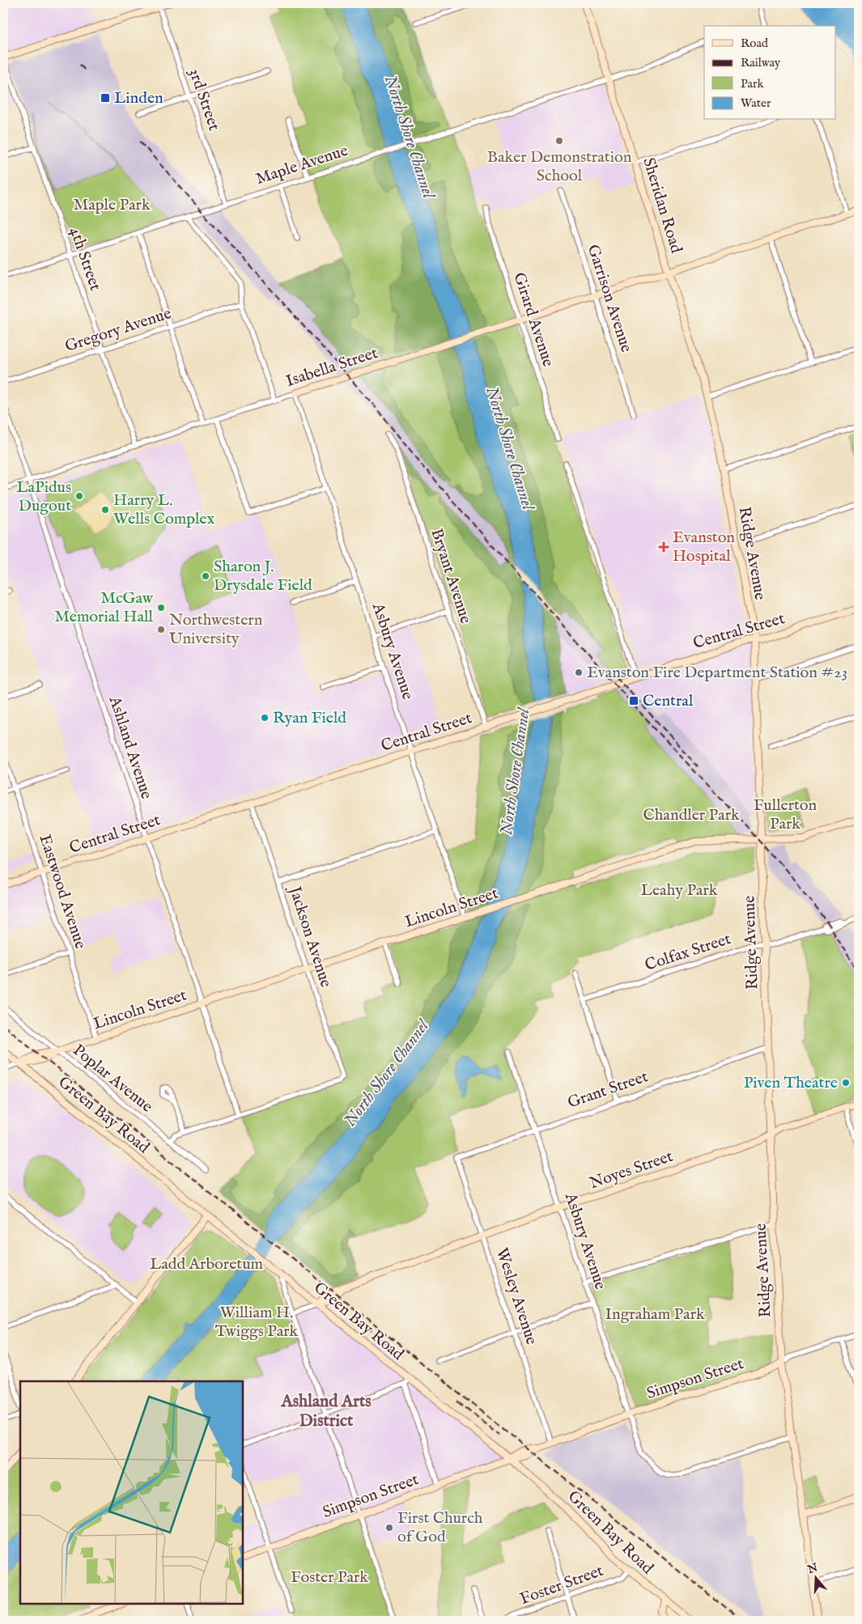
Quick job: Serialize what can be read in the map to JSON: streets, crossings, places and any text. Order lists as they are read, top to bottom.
{
  "streets": {
    "street": [
      "3rd Street",
      "Maple Avenue",
      "Sheridan Road",
      "4th Street",
      "Garrison Avenue",
      "Girard Avenue",
      "Gregory Avenue",
      "Isabella Street",
      "Ridge Avenue",
      "Bryant Avenue",
      "Central Street",
      "Asbury Avenue",
      "Ashland Avenue",
      "Eastwood Avenue",
      "Lincoln Street",
      "Jackson Avenue",
      "Colfax Street",
      "Poplar Avenue",
      "Grant Street",
      "Green Bay Road",
      "Noyes Street",
      "Wesley Avenue",
      "Simpson Street",
      "Foster Street"
    ]
  },
  "crossings": [
    ["3rd Street", "Maple Avenue"],
    ["Maple Avenue", "Sheridan Road"],
    ["Maple Avenue", "4th Street"],
    ["Sheridan Road", "Isabella Street"],
    ["Sheridan Road", "Ridge Avenue"],
    ["4th Street", "Gregory Avenue"],
    ["4th Street", "Isabella Street"],
    ["Garrison Avenue", "Isabella Street"],
    ["Girard Avenue", "Isabella Street"],
    ["Isabella Street", "Ridge Avenue"],
    ["Isabella Street", "Asbury Avenue"],
    ["Isabella Street", "Ashland Avenue"],
    ["Ridge Avenue", "Central Street"],
    ["Ridge Avenue", "Asbury Avenue"],
    ["Ridge Avenue", "Lincoln Street"],
    ["Ridge Avenue", "Colfax Street"],
    ["Ridge Avenue", "Grant Street"],
    ["Ridge Avenue", "Noyes Street"],
    ["Ridge Avenue", "Simpson Street"],
    ["Bryant Avenue", "Central Street"],
    ["Central Street", "Asbury Avenue"],
    ["Central Street", "Ashland Avenue"],
    ["Central Street", "Eastwood Avenue"],
    ["Central Street", "Jackson Avenue"],
    ["Asbury Avenue", "Lincoln Street"],
    ["Asbury Avenue", "Grant Street"],
    ["Asbury Avenue", "Noyes Street"],
    ["Asbury Avenue", "Simpson Street"],
    ["Ashland Avenue", "Lincoln Street"],
    ["Ashland Avenue", "Jackson Avenue"],
    ["Eastwood Avenue", "Lincoln Street"],
    ["Lincoln Street", "Jackson Avenue"],
    ["Lincoln Street", "Poplar Avenue"],
    ["Lincoln Street", "Green Bay Road"],
    ["Grant Street", "Wesley Avenue"],
    ["Green Bay Road", "Noyes Street"],
    ["Green Bay Road", "Simpson Street"],
    ["Green Bay Road", "Foster Street"],
    ["Noyes Street", "Wesley Avenue"],
    ["Wesley Avenue", "Simpson Street"]
  ],
  "districts": ["Ashland Arts District"],
  "water": ["North Shore Channel"],
  "parks": [
    "Maple Park",
    "Fullerton Park",
    "Chandler Park",
    "Leahy Park",
    "Ladd Arboretum",
    "William H. Twiggs Park",
    "Ingraham Park",
    "Foster Park"
  ],
  "places": {
    "transit": ["Linden", "Central"],
    "other": [
      "Baker Demonstration School",
      "LaPidus Dugout",
      "Harry L. Wells Complex",
      "Sharon J. Drysdale Field",
      "McGaw Memorial Hall",
      "Northwestern University",
      "Evanston Fire Department Station #23",
      "Ryan Field",
      "Piven Theatre",
      "First Church of God"
    ],
    "health": ["Evanston Hospital"]
  },
  "legend": [
    "Road",
    "Railway",
    "Park",
    "Water"
  ],
  "north": "top"
}
